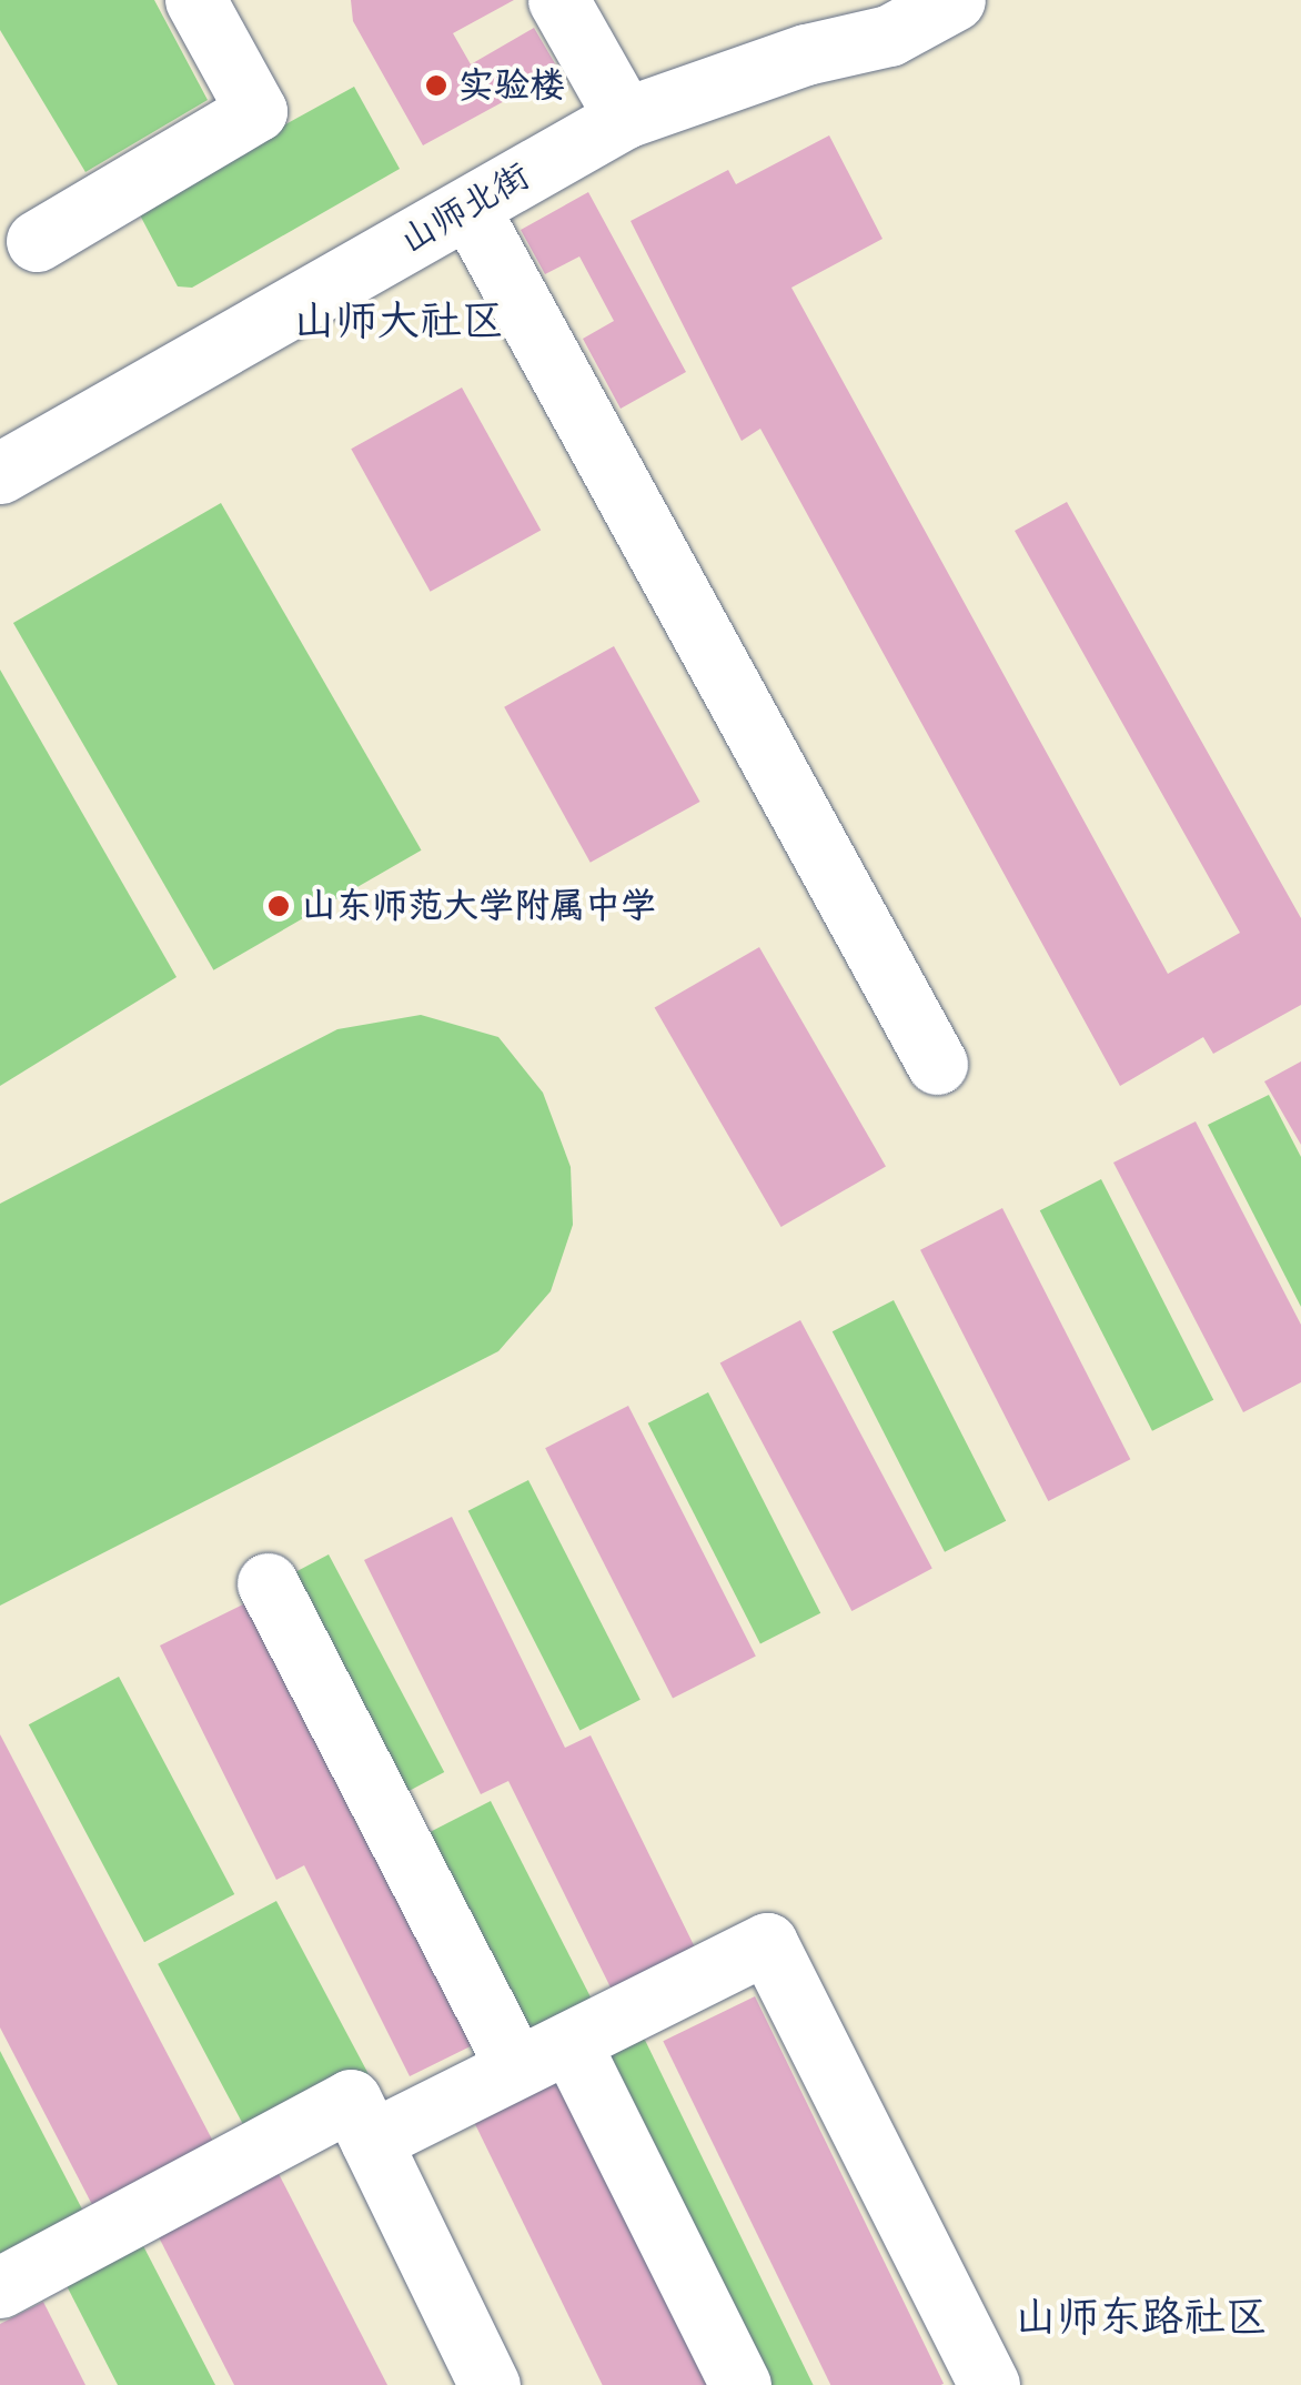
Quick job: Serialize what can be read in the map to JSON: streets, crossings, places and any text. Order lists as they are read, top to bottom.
{
  "streets": {
    "street": ["山师北街"]
  },
  "districts": ["山师大社区", "山师东路社区"],
  "places": ["实验楼", "山东师范大学附属中学"]
}
